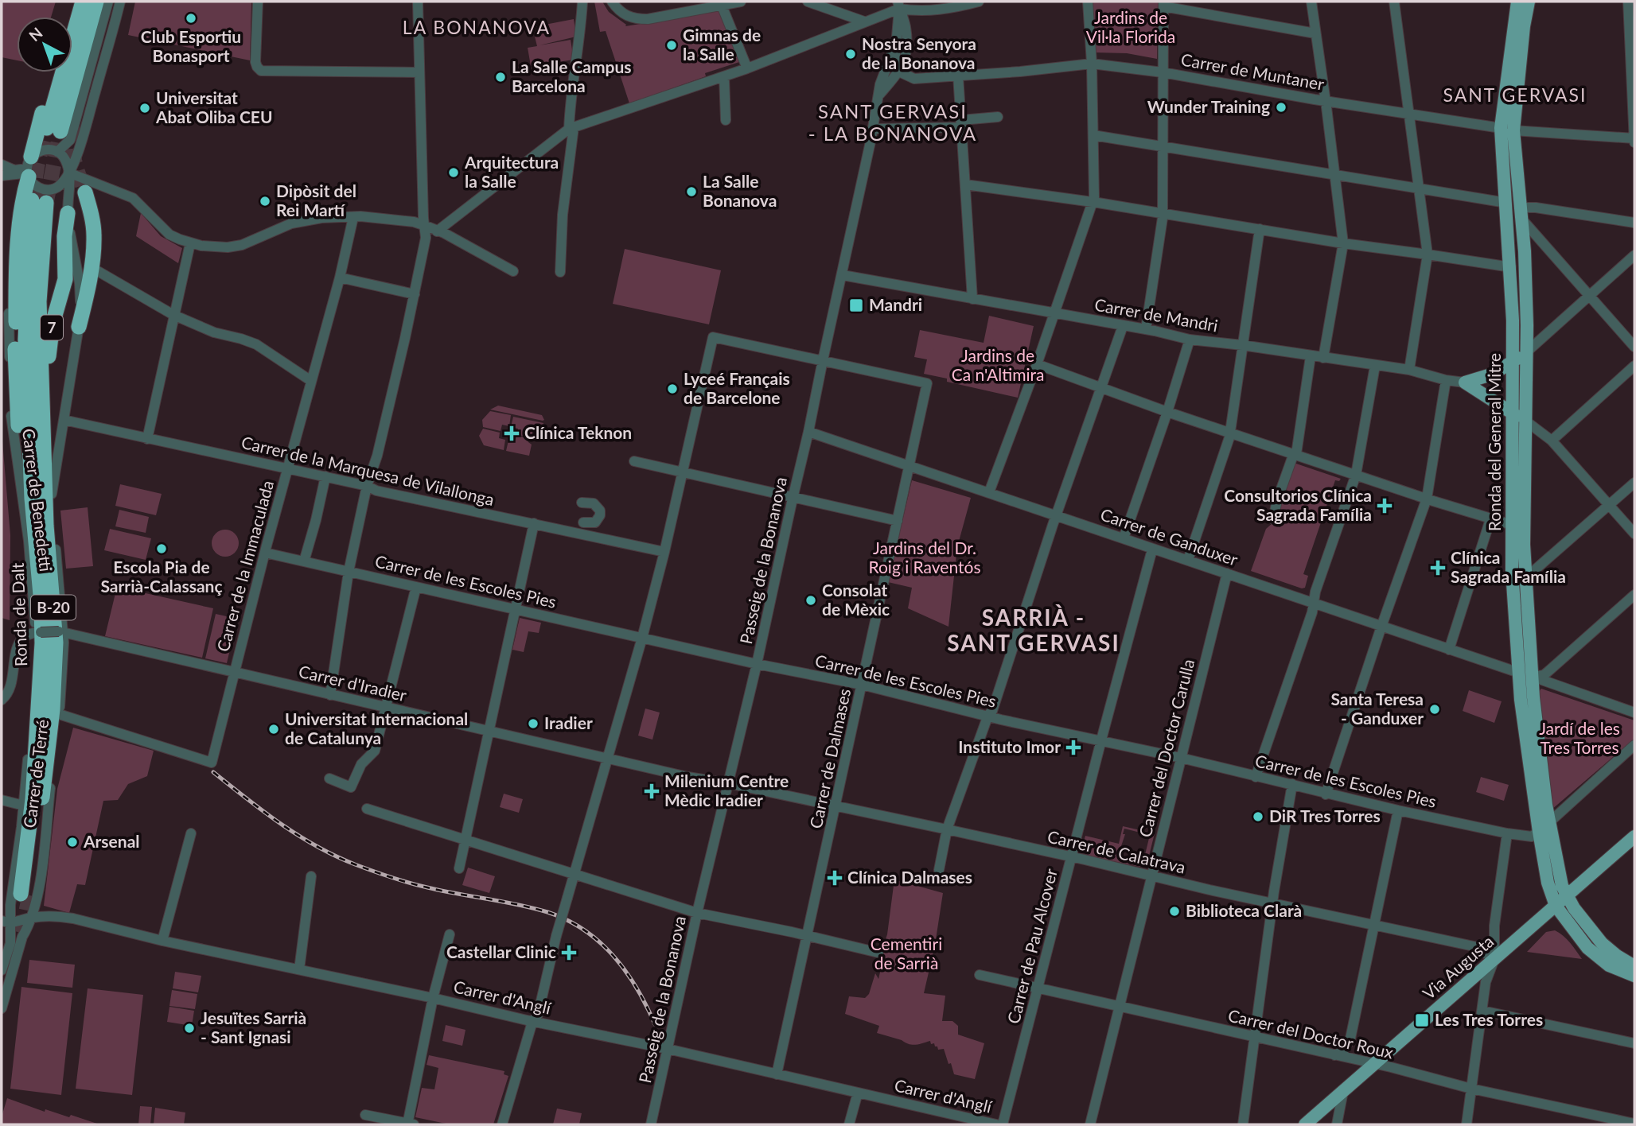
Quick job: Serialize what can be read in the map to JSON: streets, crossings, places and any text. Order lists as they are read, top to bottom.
{
  "streets": {
    "highway": ["7", "B-20", "Ronda de Dalt"],
    "main road": ["Ronda del General Mitre", "Via Augusta"],
    "street": [
      "Carrer de Muntaner",
      "Carrer de Mandri",
      "Carrer de la Marquesa de Vilallonga",
      "Carrer de Benedetti",
      "Carrer de Ganduxer",
      "Passeig de la Bonanova",
      "Carrer de la Immaculada",
      "Carrer de les Escoles Pies",
      "Carrer d'Iradier",
      "Carrer del Doctor Carulla",
      "Carrer de Dalmases",
      "Carrer de Terré",
      "Carrer de Calatrava",
      "Carrer de Pau Alcover",
      "Carrer d'Anglí",
      "Carrer del Doctor Roux"
    ]
  },
  "crossings": [
    ["Carrer de Muntaner", "Ronda del General Mitre"],
    ["Carrer de Mandri", "Passeig de la Bonanova"],
    ["7", "Carrer de Benedetti"],
    ["7", "Ronda de Dalt"],
    ["Ronda del General Mitre", "Carrer de Ganduxer"],
    ["Ronda del General Mitre", "Carrer de les Escoles Pies"],
    ["Ronda del General Mitre", "Via Augusta"],
    ["Carrer de la Marquesa de Vilallonga", "Carrer de Benedetti"],
    ["Carrer de la Marquesa de Vilallonga", "Carrer de la Immaculada"],
    ["Carrer de Benedetti", "Carrer d'Iradier"],
    ["Carrer de Benedetti", "Carrer de Terré"],
    ["Carrer de Ganduxer", "Passeig de la Bonanova"],
    ["Carrer de Ganduxer", "Carrer del Doctor Carulla"],
    ["Carrer de Ganduxer", "Carrer de Dalmases"],
    ["Carrer de Ganduxer", "Carrer de Pau Alcover"],
    ["Passeig de la Bonanova", "Carrer de les Escoles Pies"],
    ["Passeig de la Bonanova", "Carrer d'Iradier"],
    ["Passeig de la Bonanova", "Carrer de Dalmases"],
    ["Passeig de la Bonanova", "Carrer de Calatrava"],
    ["Passeig de la Bonanova", "Carrer d'Anglí"],
    ["Carrer de la Immaculada", "Carrer de les Escoles Pies"],
    ["Carrer de la Immaculada", "Carrer d'Iradier"],
    ["Carrer de la Immaculada", "Carrer de Terré"],
    ["Carrer de les Escoles Pies", "Carrer del Doctor Carulla"],
    ["Carrer de les Escoles Pies", "Carrer de Dalmases"],
    ["Carrer de les Escoles Pies", "Carrer de Pau Alcover"],
    ["Carrer d'Iradier", "Carrer de Terré"],
    ["Carrer d'Iradier", "Carrer de Calatrava"],
    ["Carrer del Doctor Carulla", "Carrer de Calatrava"],
    ["Carrer del Doctor Carulla", "Carrer del Doctor Roux"],
    ["Carrer de Dalmases", "Carrer de Calatrava"],
    ["Carrer de Dalmases", "Carrer d'Anglí"],
    ["Carrer de Terré", "Carrer d'Anglí"],
    ["Carrer de Calatrava", "Carrer de Pau Alcover"],
    ["Carrer de Calatrava", "Via Augusta"],
    ["Carrer de Pau Alcover", "Carrer del Doctor Roux"],
    ["Via Augusta", "Carrer del Doctor Roux"]
  ],
  "districts": [
    "LA BONANOVA",
    "SANT GERVASI",
    "SANT GERVASI - LA BONANOVA",
    "SARRIÀ - SANT GERVASI"
  ],
  "parks": [
    "Jardins de Vil·la Florida",
    "Jardins de Ca n'Altimira",
    "Jardins del Dr. Roig i Raventós",
    "Jardí de les Tres Torres",
    "Cementiri de Sarrià"
  ],
  "places": {
    "other": [
      "Club Esportiu Bonasport",
      "Gimnas de la Salle",
      "Nostra Senyora de la Bonanova",
      "La Salle Campus Barcelona",
      "Wunder Training",
      "Universitat Abat Oliba CEU",
      "Arquitectura la Salle",
      "La Salle Bonanova",
      "Dipòsit del Rei Martí",
      "Lyceé Français de Barcelone",
      "Escola Pia de Sarrià-Calassanç",
      "Consolat de Mèxic",
      "Santa Teresa - Ganduxer",
      "Iradier",
      "Universitat Internacional de Catalunya",
      "DiR Tres Torres",
      "Arsenal",
      "Biblioteca Clarà",
      "Jesuïtes Sarrià - Sant Ignasi"
    ],
    "transit": ["Mandri", "Les Tres Torres"],
    "health": [
      "Clínica Teknon",
      "Consultorios Clínica Sagrada Família",
      "Clínica Sagrada Família",
      "Instituto Imor",
      "Milenium Centre Mèdic Iradier",
      "Clínica Dalmases",
      "Castellar Clinic"
    ]
  },
  "north": "top left"
}
